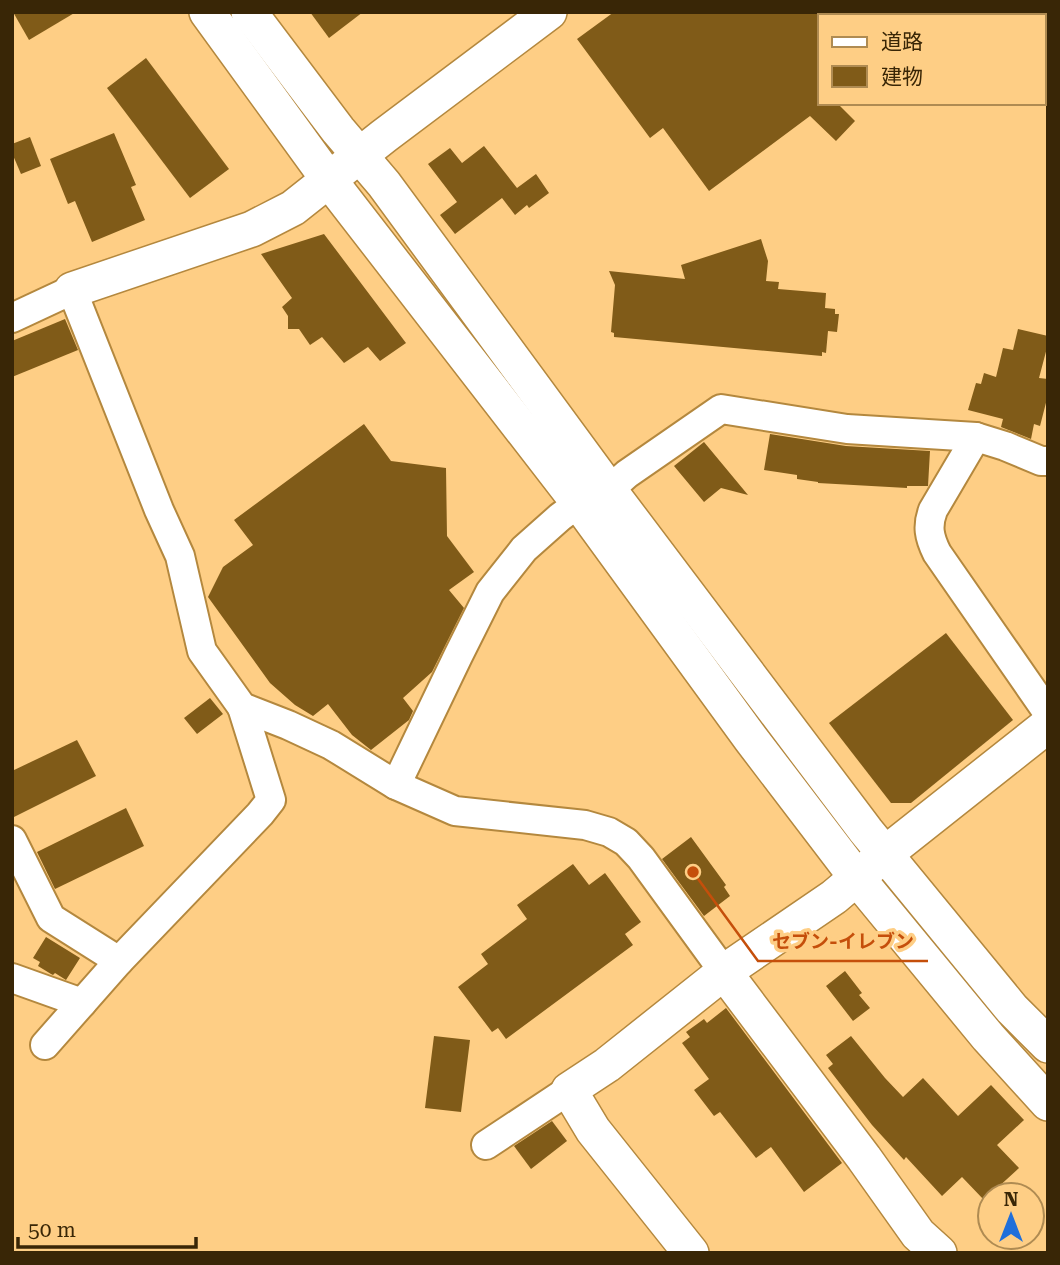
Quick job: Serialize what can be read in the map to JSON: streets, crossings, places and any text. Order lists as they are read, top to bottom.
{
  "places": ["セブン-イレブン"],
  "legend": ["道路", "建物"],
  "scale_bar": "50 m",
  "north": "top"
}
